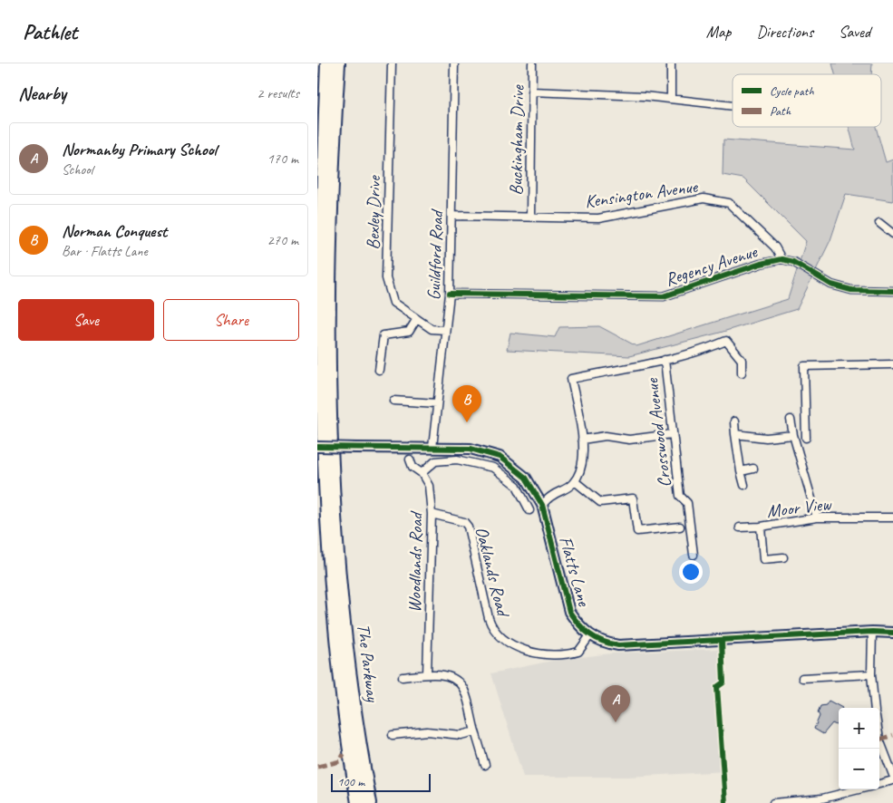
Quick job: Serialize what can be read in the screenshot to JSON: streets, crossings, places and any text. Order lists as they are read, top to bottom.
{
  "streets": {
    "highway": ["The Parkway"],
    "street": [
      "Buckingham Drive",
      "Kensington Avenue",
      "Bexley Drive",
      "Guildford Road",
      "Regency Avenue",
      "Crosswood Avenue",
      "Moor View",
      "Woodlands Road",
      "Oaklands Road",
      "Flatts Lane"
    ]
  },
  "crossings": [
    ["Buckingham Drive", "Kensington Avenue"],
    ["Kensington Avenue", "Guildford Road"],
    ["Kensington Avenue", "Regency Avenue"],
    ["Bexley Drive", "Guildford Road"],
    ["Guildford Road", "Regency Avenue"],
    ["Guildford Road", "Flatts Lane"],
    ["Woodlands Road", "Oaklands Road"],
    ["Oaklands Road", "Flatts Lane"]
  ],
  "legend": ["Cycle path", "Path"],
  "scale_bar": "100 m",
  "page": {
    "header": "Pathlet",
    "nav": ["Map", "Directions", "Saved"],
    "heading": ["Nearby", "2 results"],
    "list": [
      {
        "mark": "A",
        "name": "Normanby Primary School",
        "note": "School",
        "value": "170 m"
      },
      {
        "mark": "B",
        "name": "Norman Conquest",
        "note": "Bar · Flatts Lane",
        "value": "270 m"
      }
    ],
    "buttons": ["Save", "Share"],
    "pins": ["B", "A"],
    "map_buttons": ["+", "−"],
    "scale": "100 m"
  }
}
